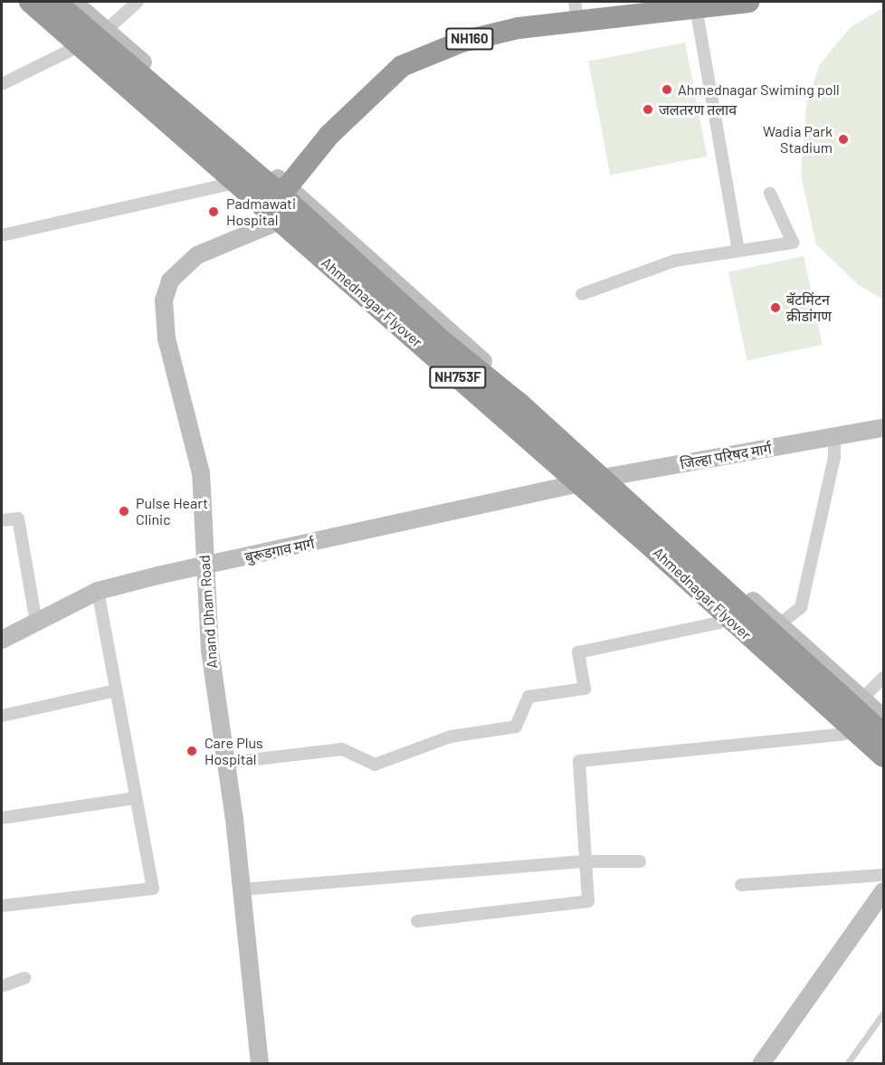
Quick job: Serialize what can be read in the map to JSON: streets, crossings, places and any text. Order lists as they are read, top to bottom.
{
  "streets": {
    "highway": ["NH160", "Ahmednagar Flyover", "NH753F"],
    "street": ["जिल्हा परिषद मार्ग", "बुरूडगाव मार्ग", "Anand Dham Road"]
  },
  "crossings": [
    ["जिल्हा परिषद मार्ग", "बुरूडगाव मार्ग"],
    ["बुरूडगाव मार्ग", "Anand Dham Road"]
  ],
  "places": [
    "Ahmednagar Swiming poll",
    "जलतरण तलाव",
    "Wadia Park Stadium",
    "Padmawati Hospital",
    "बॅटमिंटन क्रीडांगण",
    "Pulse Heart Clinic",
    "Care Plus Hospital"
  ]
}
